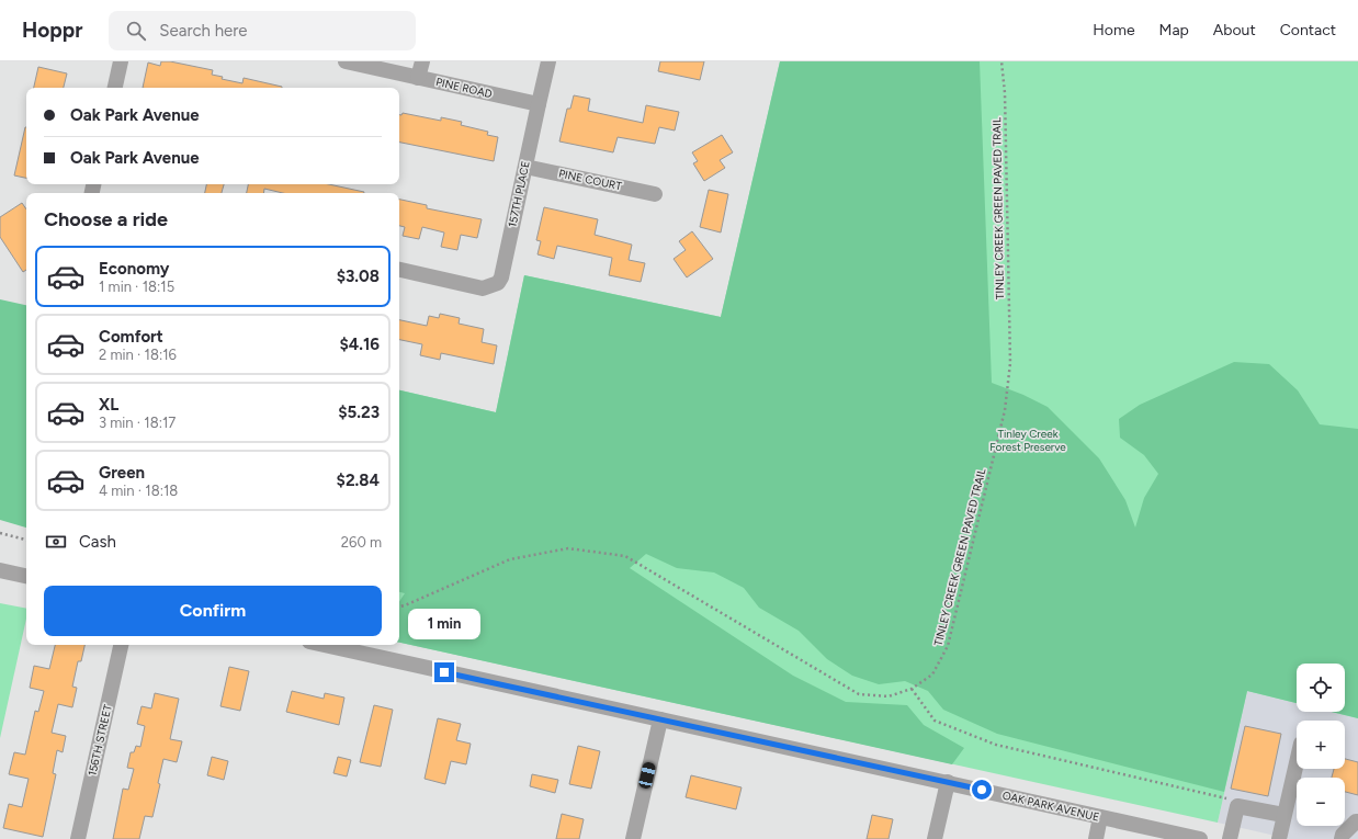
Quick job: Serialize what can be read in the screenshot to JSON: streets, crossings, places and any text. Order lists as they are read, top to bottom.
{
  "streets": {
    "street": [
      "PINE ROAD",
      "PINE COURT",
      "157TH PLACE",
      "156TH STREET",
      "OAK PARK AVENUE"
    ],
    "path": ["TINLEY CREEK GREEN PAVED TRAIL"]
  },
  "crossings": [
    ["PINE ROAD", "157TH PLACE"],
    ["PINE COURT", "157TH PLACE"]
  ],
  "parks": ["Tinley Creek Forest Preserve"],
  "page": {
    "header": "Hoppr",
    "search": "Search here",
    "nav": [
      "Home",
      "Map",
      "About",
      "Contact"
    ],
    "banner": ["Oak Park Avenue", "Oak Park Avenue"],
    "heading": "Choose a ride",
    "list": [
      {
        "name": "Economy",
        "note": "1 min · 18:15",
        "value": "$3.08"
      },
      {
        "name": "Comfort",
        "note": "2 min · 18:16",
        "value": "$4.16"
      },
      {
        "name": "XL",
        "note": "3 min · 18:17",
        "value": "$5.23"
      },
      {
        "name": "Green",
        "note": "4 min · 18:18",
        "value": "$2.84"
      }
    ],
    "pay": ["Cash", "260 m"],
    "buttons": "Confirm",
    "bubble": "1 min",
    "map_buttons": ["+", "−"]
  }
}
